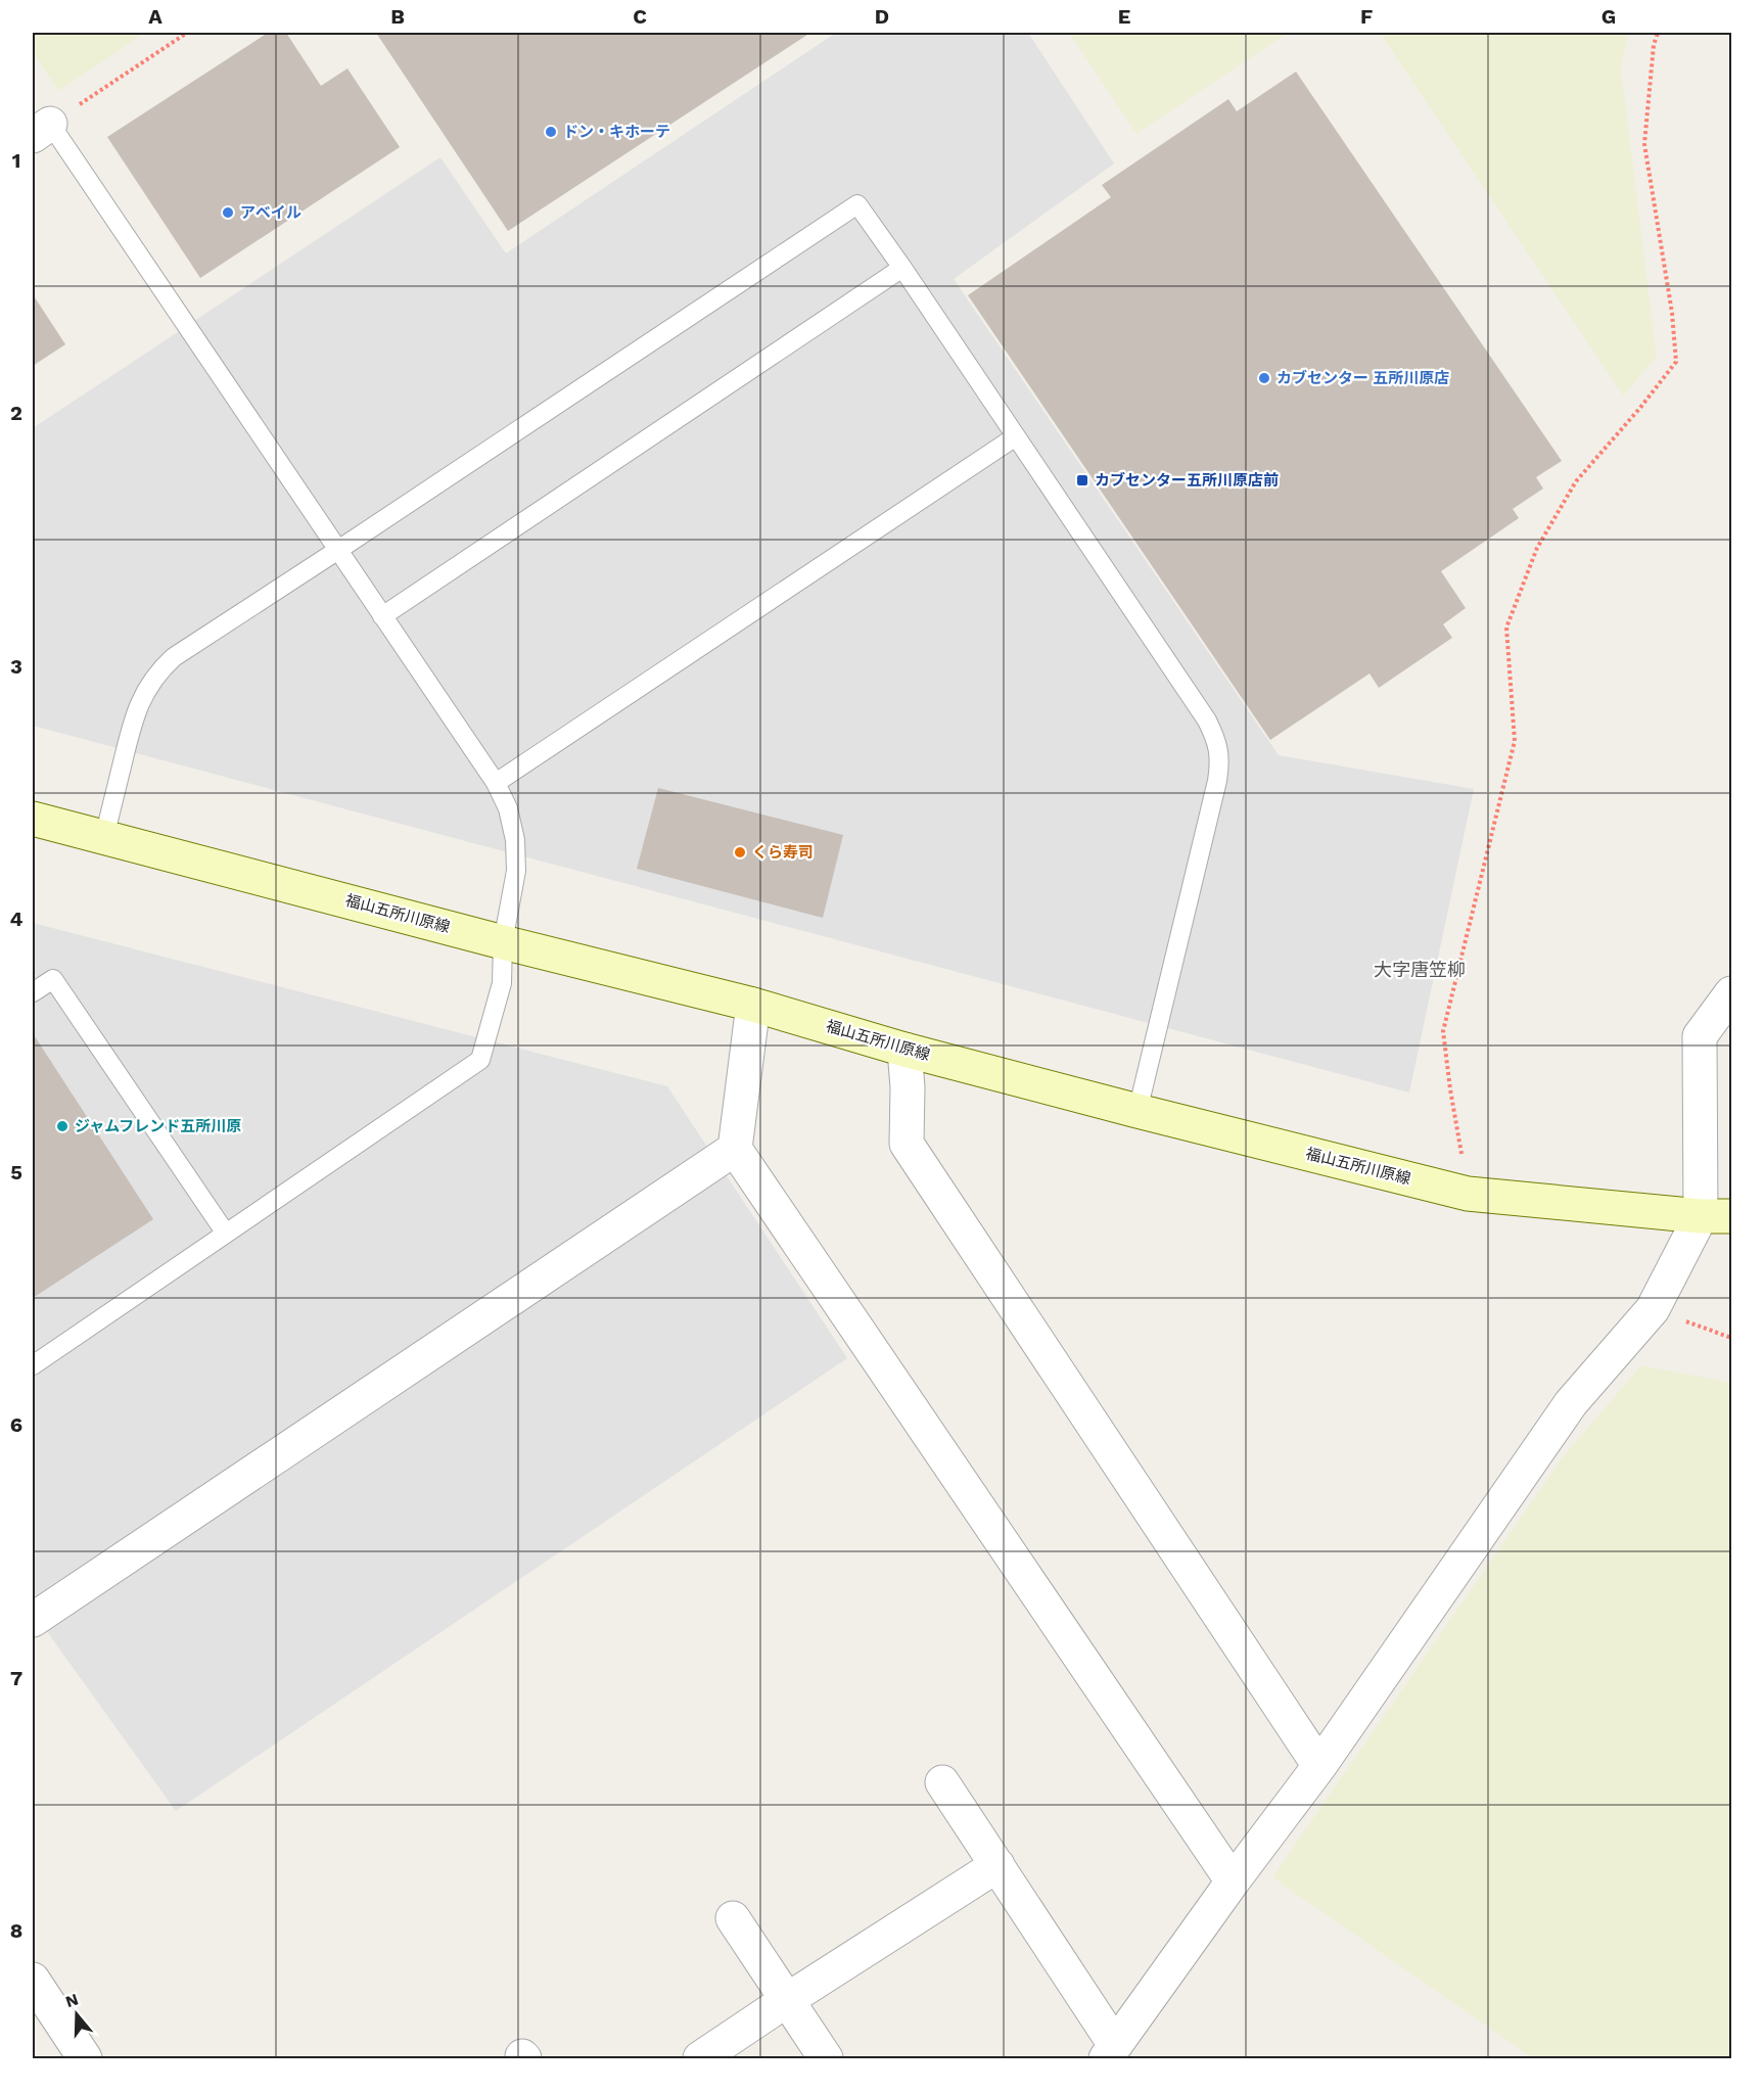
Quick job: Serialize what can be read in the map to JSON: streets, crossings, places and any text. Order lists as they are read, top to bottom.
{
  "streets": {
    "main road": ["福山五所川原線"]
  },
  "districts": ["大字唐笠柳"],
  "places": {
    "other": [
      "ドン・キホーテ",
      "アベイル",
      "カブセンター 五所川原店",
      "くら寿司",
      "ジャムフレンド五所川原"
    ],
    "transit": ["カブセンター五所川原店前"]
  },
  "north": "top",
  "grid": {
    "columns": [
      "A",
      "B",
      "C",
      "D",
      "E",
      "F",
      "G"
    ],
    "rows": [
      "1",
      "2",
      "3",
      "4",
      "5",
      "6",
      "7",
      "8"
    ]
  }
}
